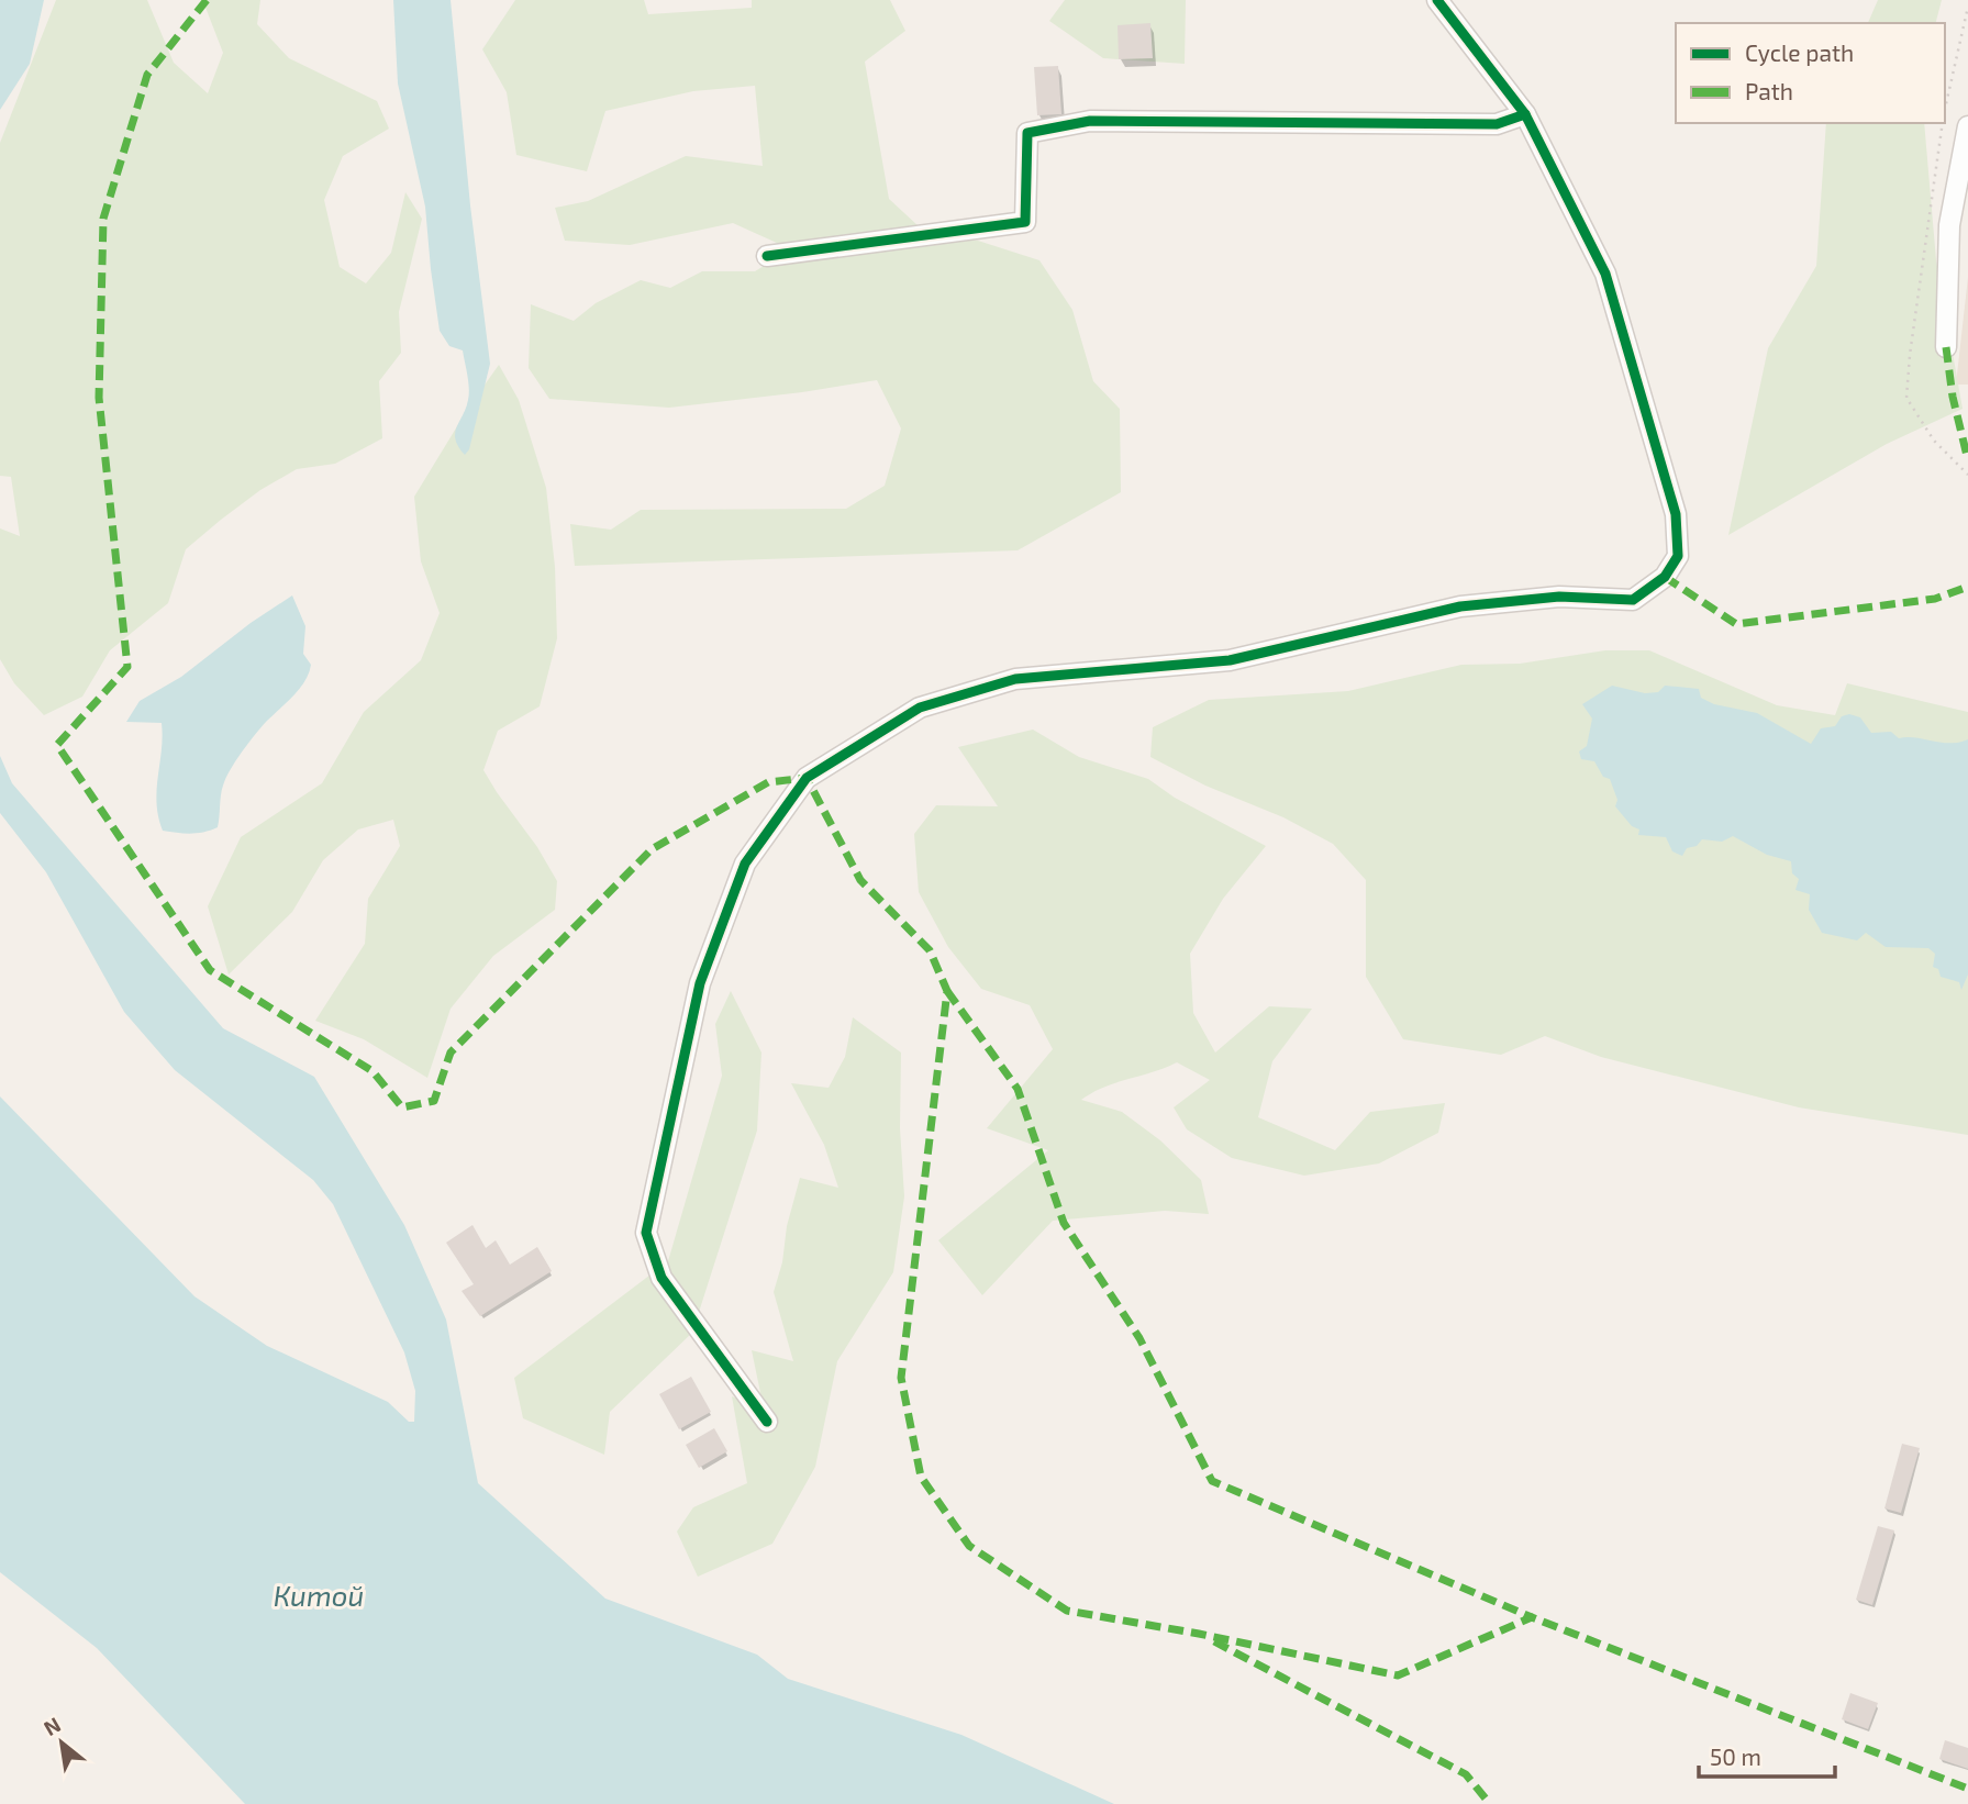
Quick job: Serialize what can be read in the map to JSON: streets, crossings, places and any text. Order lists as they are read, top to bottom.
{
  "water": ["Китой"],
  "legend": ["Cycle path", "Path"],
  "scale_bar": "50 m",
  "north": "top left"
}
